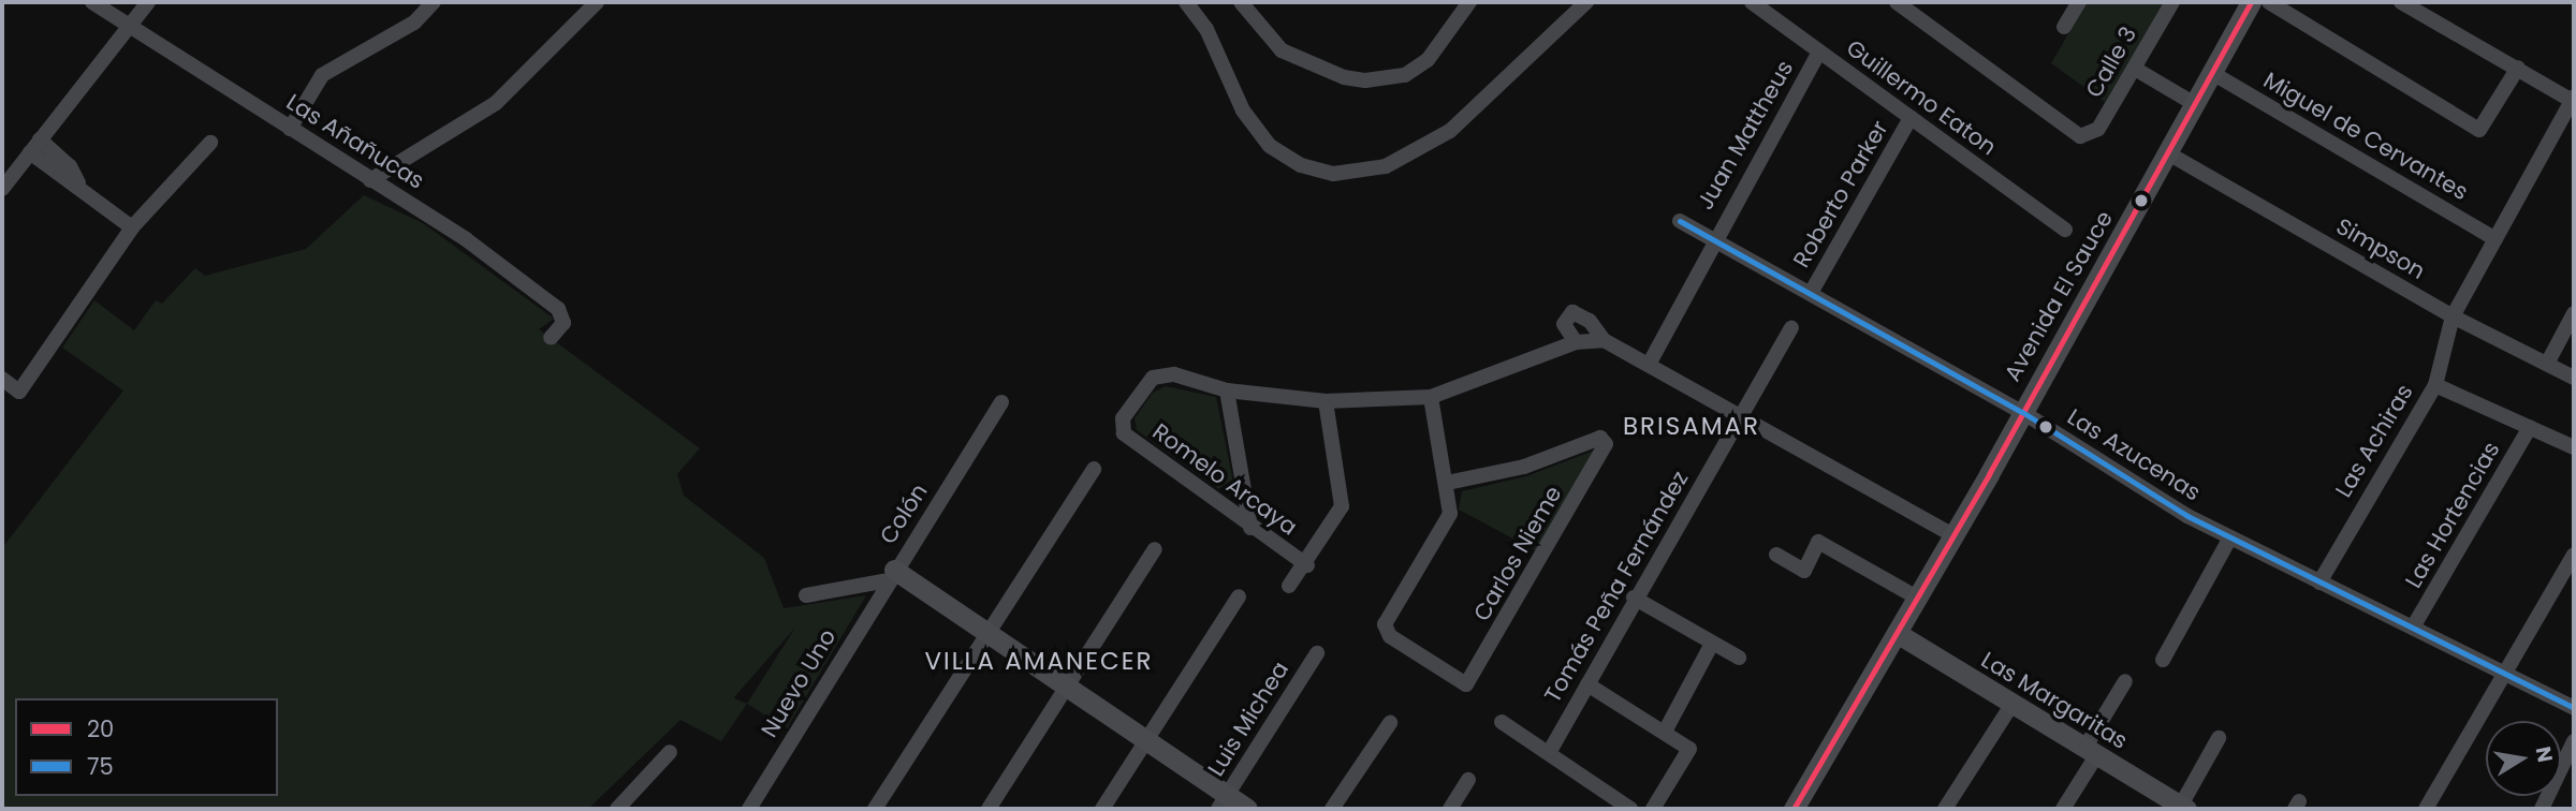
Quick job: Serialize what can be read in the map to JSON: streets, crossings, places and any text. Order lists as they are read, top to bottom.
{
  "streets": {
    "main road": ["Avenida El Sauce", "Las Margaritas"],
    "street": [
      "Calle 3",
      "Guillermo Eaton",
      "Juan Mattheus",
      "Miguel de Cervantes",
      "Las Añañucas",
      "Roberto Parker",
      "Simpson",
      "Las Achiras",
      "Las Azucenas",
      "Romelo Arcaya",
      "Colón",
      "Las Hortencias",
      "Carlos Nieme",
      "Tomás Peña Fernández",
      "Nuevo Uno",
      "Luis Michea"
    ]
  },
  "crossings": [
    ["Guillermo Eaton", "Juan Mattheus"],
    ["Guillermo Eaton", "Roberto Parker"],
    ["Juan Mattheus", "Las Azucenas"],
    ["Miguel de Cervantes", "Avenida El Sauce"],
    ["Miguel de Cervantes", "Las Achiras"],
    ["Roberto Parker", "Las Azucenas"],
    ["Simpson", "Avenida El Sauce"],
    ["Simpson", "Las Achiras"],
    ["Avenida El Sauce", "Las Azucenas"],
    ["Avenida El Sauce", "Las Margaritas"],
    ["Las Achiras", "Las Azucenas"],
    ["Las Azucenas", "Las Hortencias"],
    ["Colón", "Nuevo Uno"]
  ],
  "districts": ["BRISAMAR", "VILLA AMANECER"],
  "lines": ["transit line 20", "transit line 75"],
  "legend": ["20", "75"],
  "north": "right"
}
